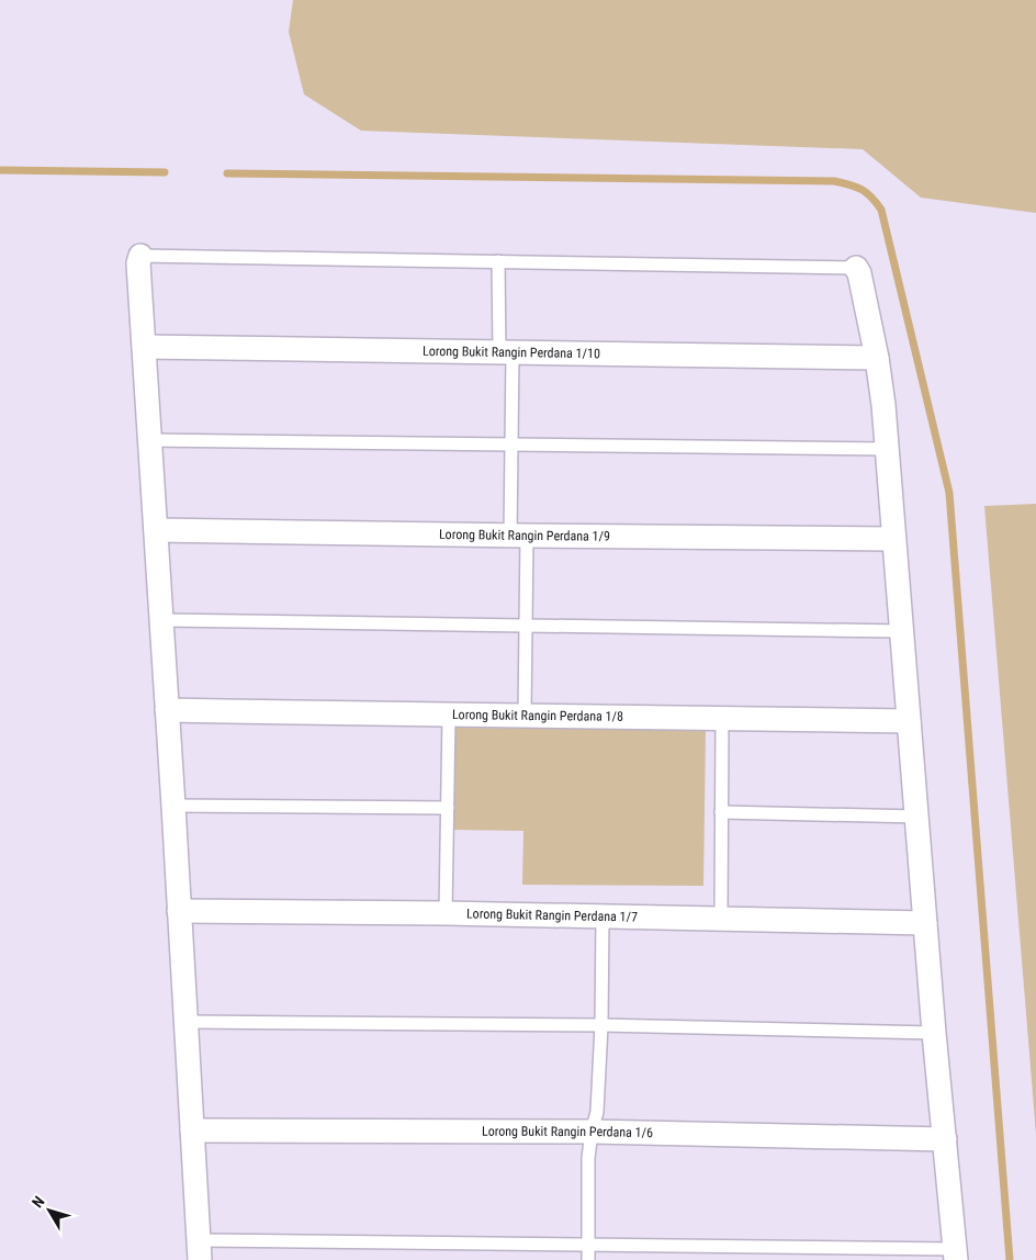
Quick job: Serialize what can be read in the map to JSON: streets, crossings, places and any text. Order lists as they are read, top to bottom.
{
  "streets": {
    "street": [
      "Lorong Bukit Rangin Perdana 1/10",
      "Lorong Bukit Rangin Perdana 1/9",
      "Lorong Bukit Rangin Perdana 1/8",
      "Lorong Bukit Rangin Perdana 1/7",
      "Lorong Bukit Rangin Perdana 1/6"
    ]
  },
  "north": "top left"
}
